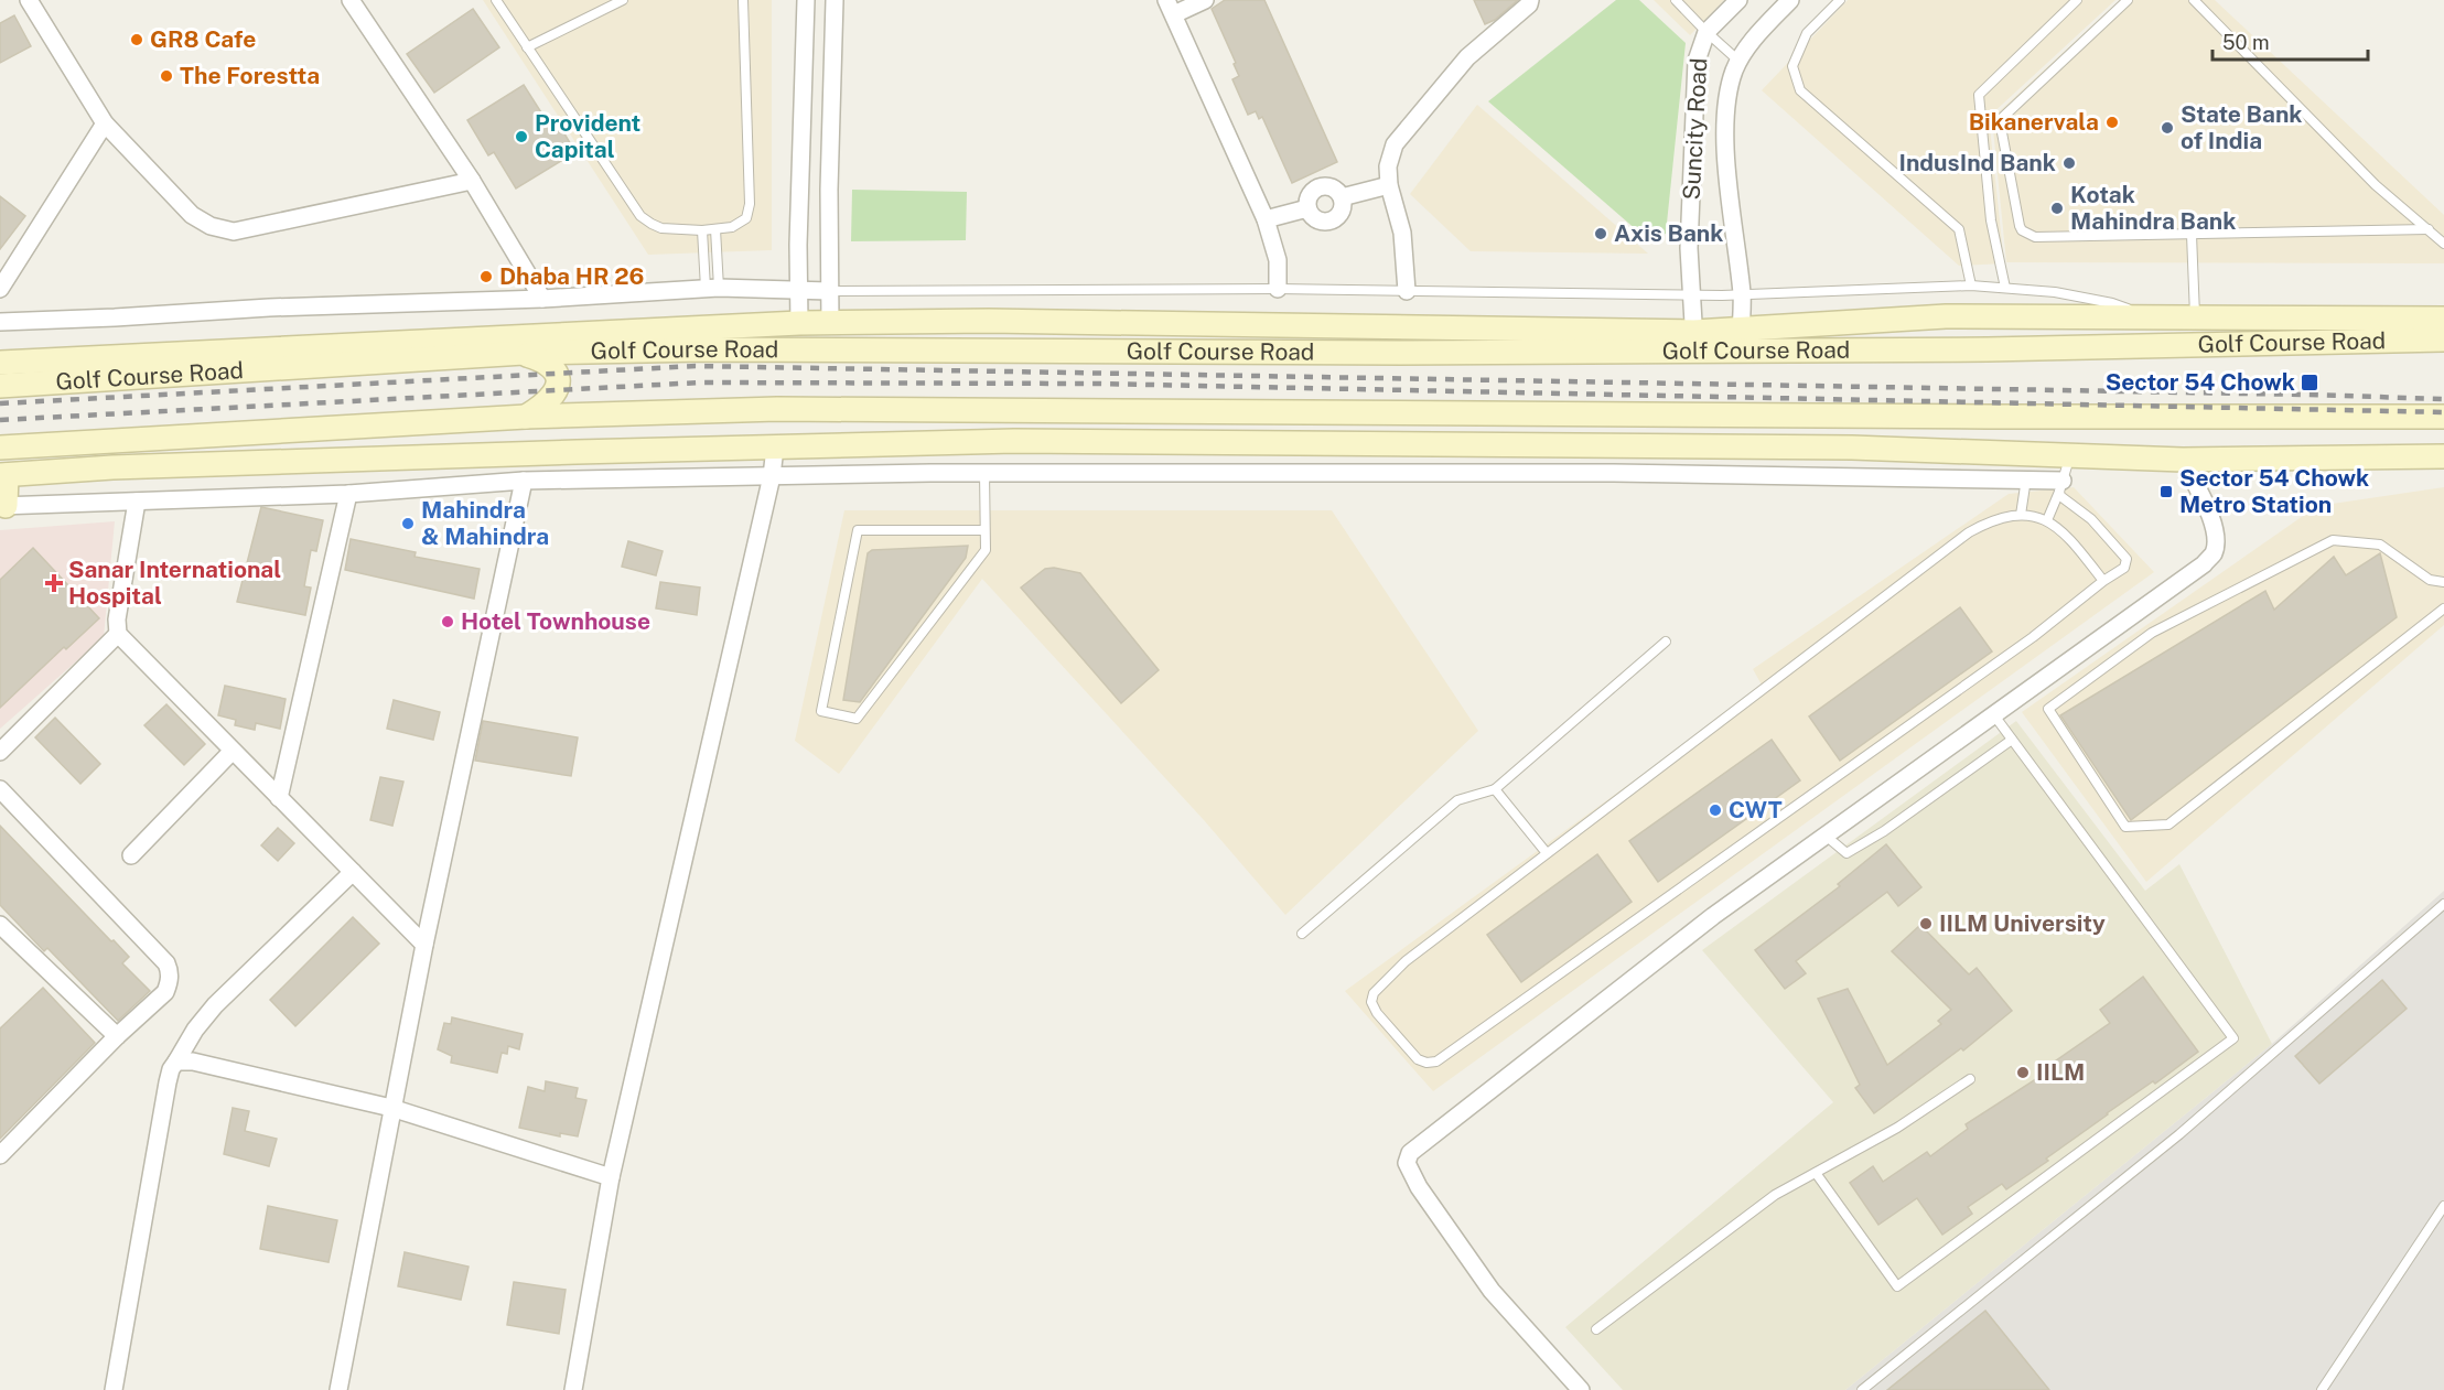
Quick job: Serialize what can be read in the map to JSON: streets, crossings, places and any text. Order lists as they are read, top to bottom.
{
  "streets": {
    "main road": ["Golf Course Road"],
    "street": ["Suncity Road"]
  },
  "crossings": [
    ["Suncity Road", "Golf Course Road"]
  ],
  "places": {
    "other": [
      "GR8 Cafe",
      "The Forestta",
      "Bikanervala",
      "State Bank of India",
      "Provident Capital",
      "IndusInd Bank",
      "Kotak Mahindra Bank",
      "Axis Bank",
      "Dhaba HR 26",
      "Mahindra & Mahindra",
      "Hotel Townhouse",
      "CWT",
      "IILM University",
      "IILM"
    ],
    "transit": ["Sector 54 Chowk", "Sector 54 Chowk Metro Station"],
    "health": ["Sanar International Hospital"]
  },
  "scale_bar": "50 m"
}
